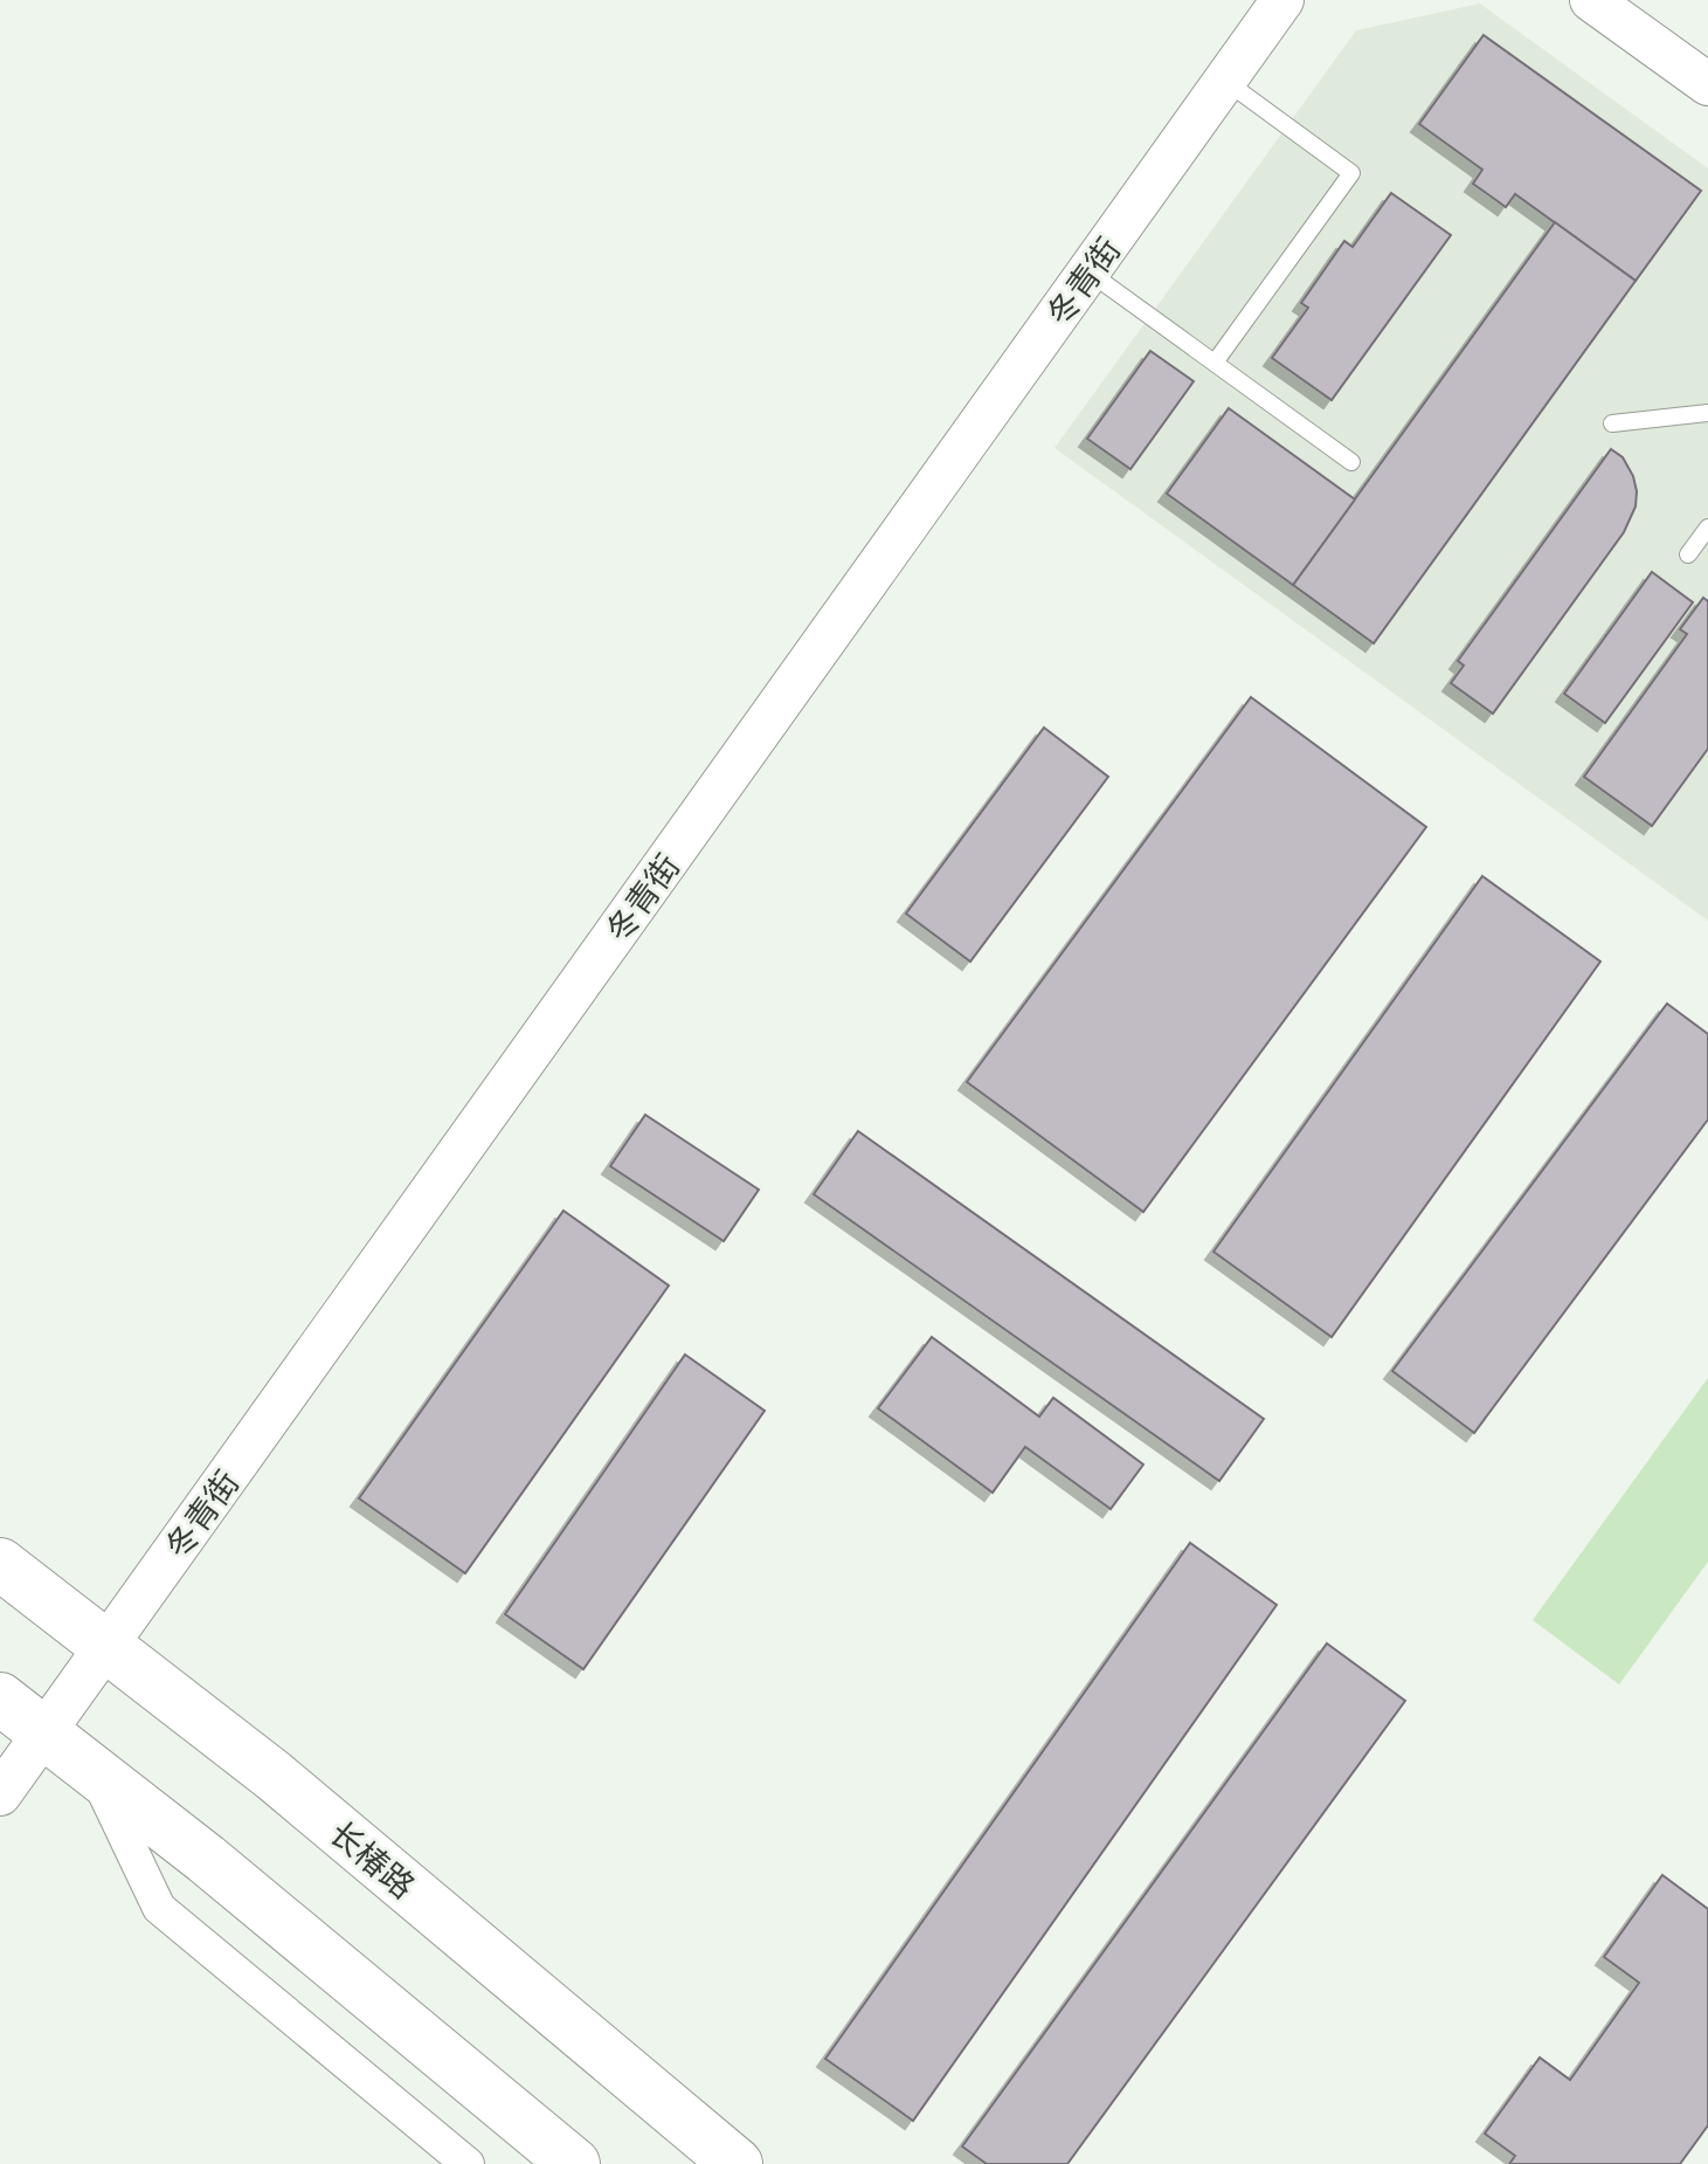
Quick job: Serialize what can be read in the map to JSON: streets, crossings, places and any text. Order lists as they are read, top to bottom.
{
  "streets": {
    "main road": ["长椿路"],
    "street": ["冬青街"]
  },
  "crossings": [
    ["冬青街", "长椿路"]
  ]
}
